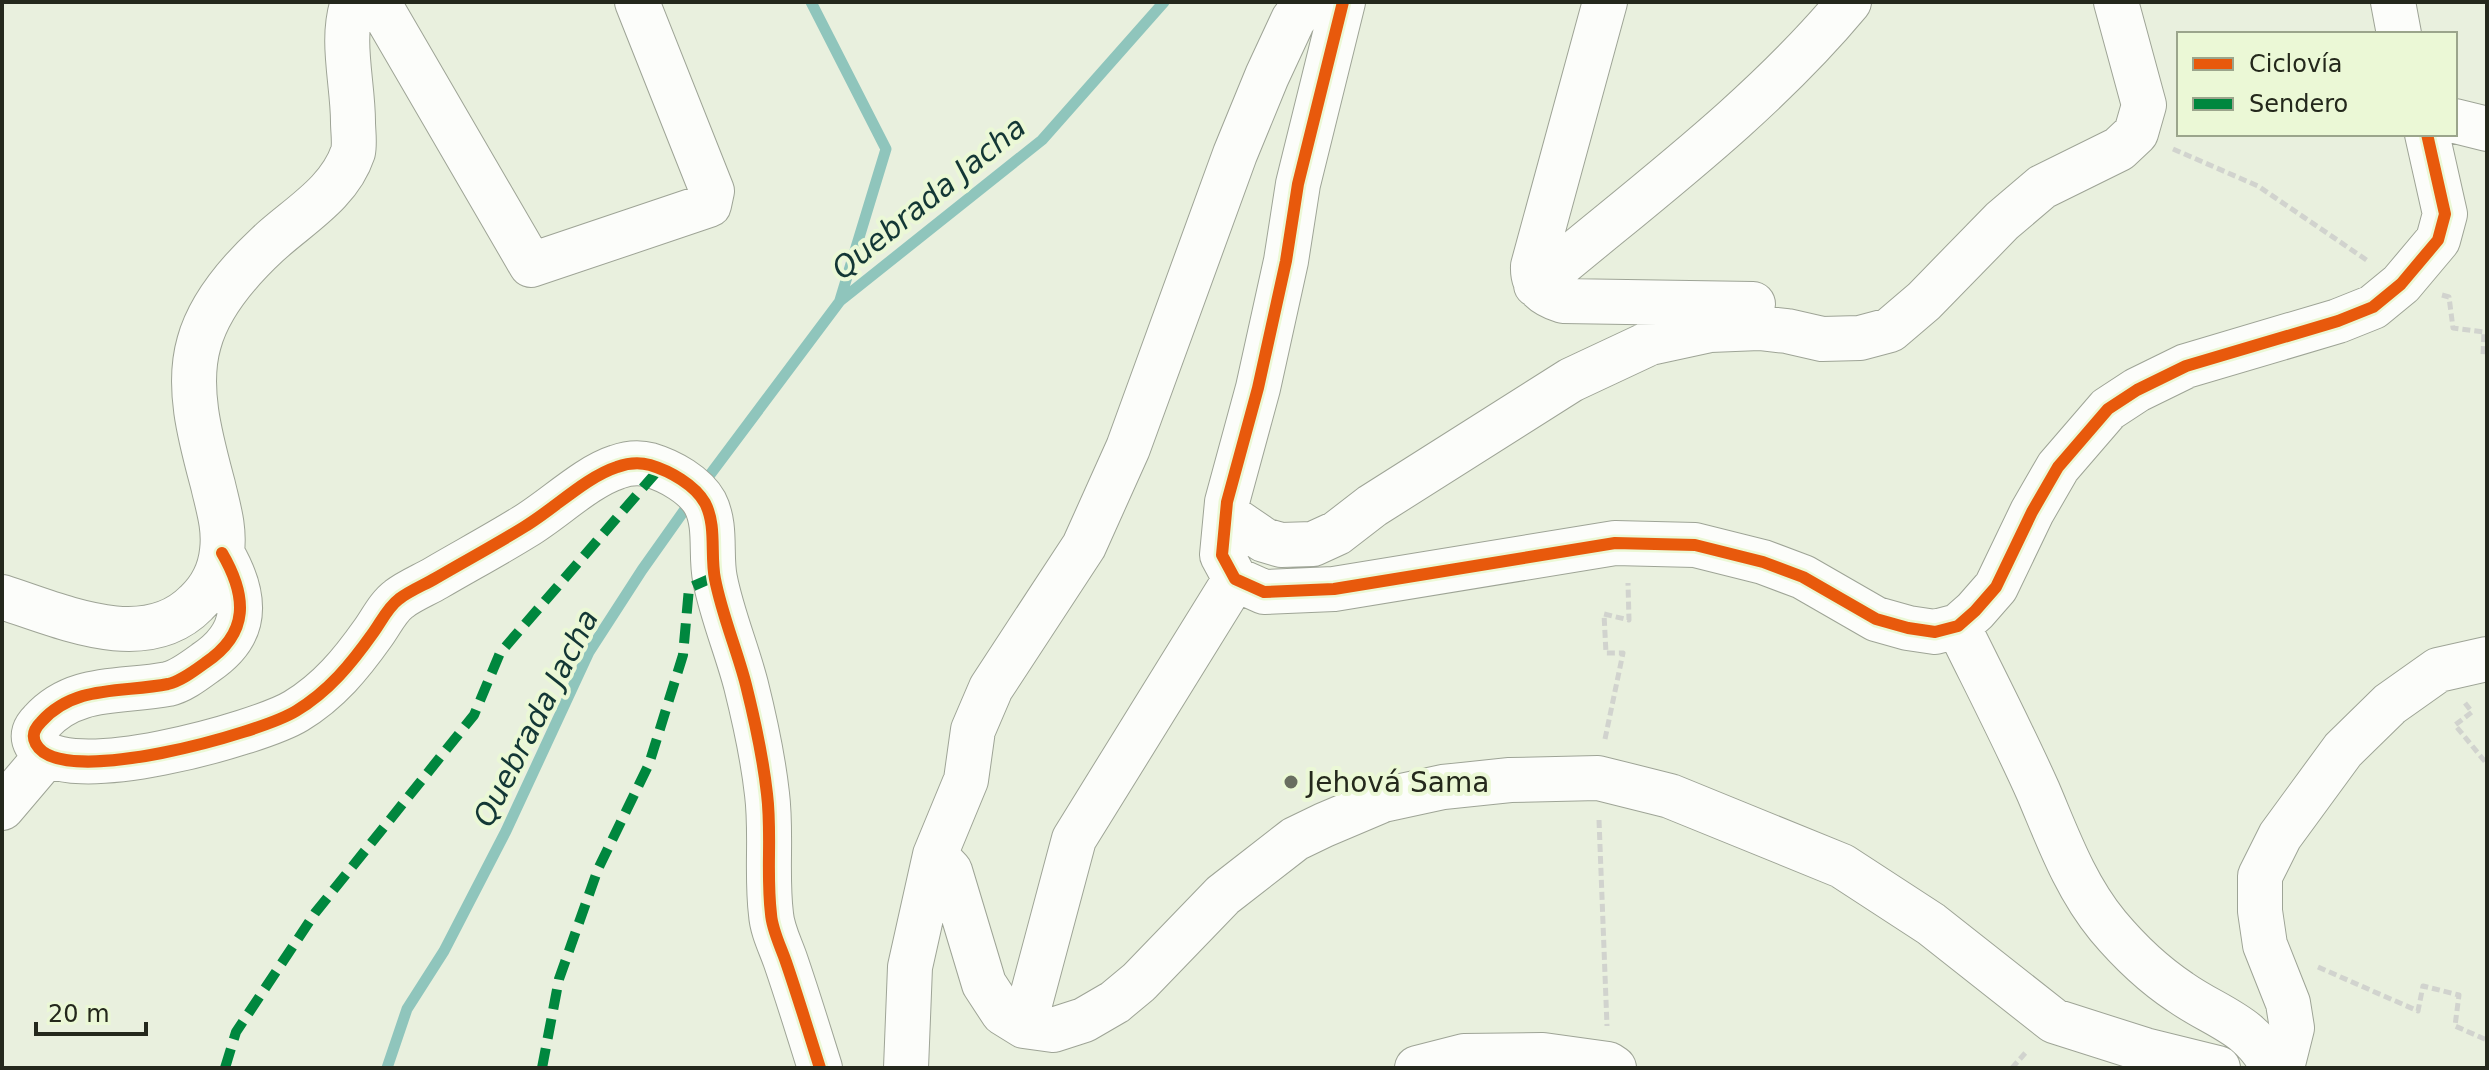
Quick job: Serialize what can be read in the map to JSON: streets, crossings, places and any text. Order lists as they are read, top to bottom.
{
  "water": ["Quebrada Jacha"],
  "places": ["Jehová Sama"],
  "legend": ["Ciclovía", "Sendero"],
  "scale_bar": "20 m"
}
